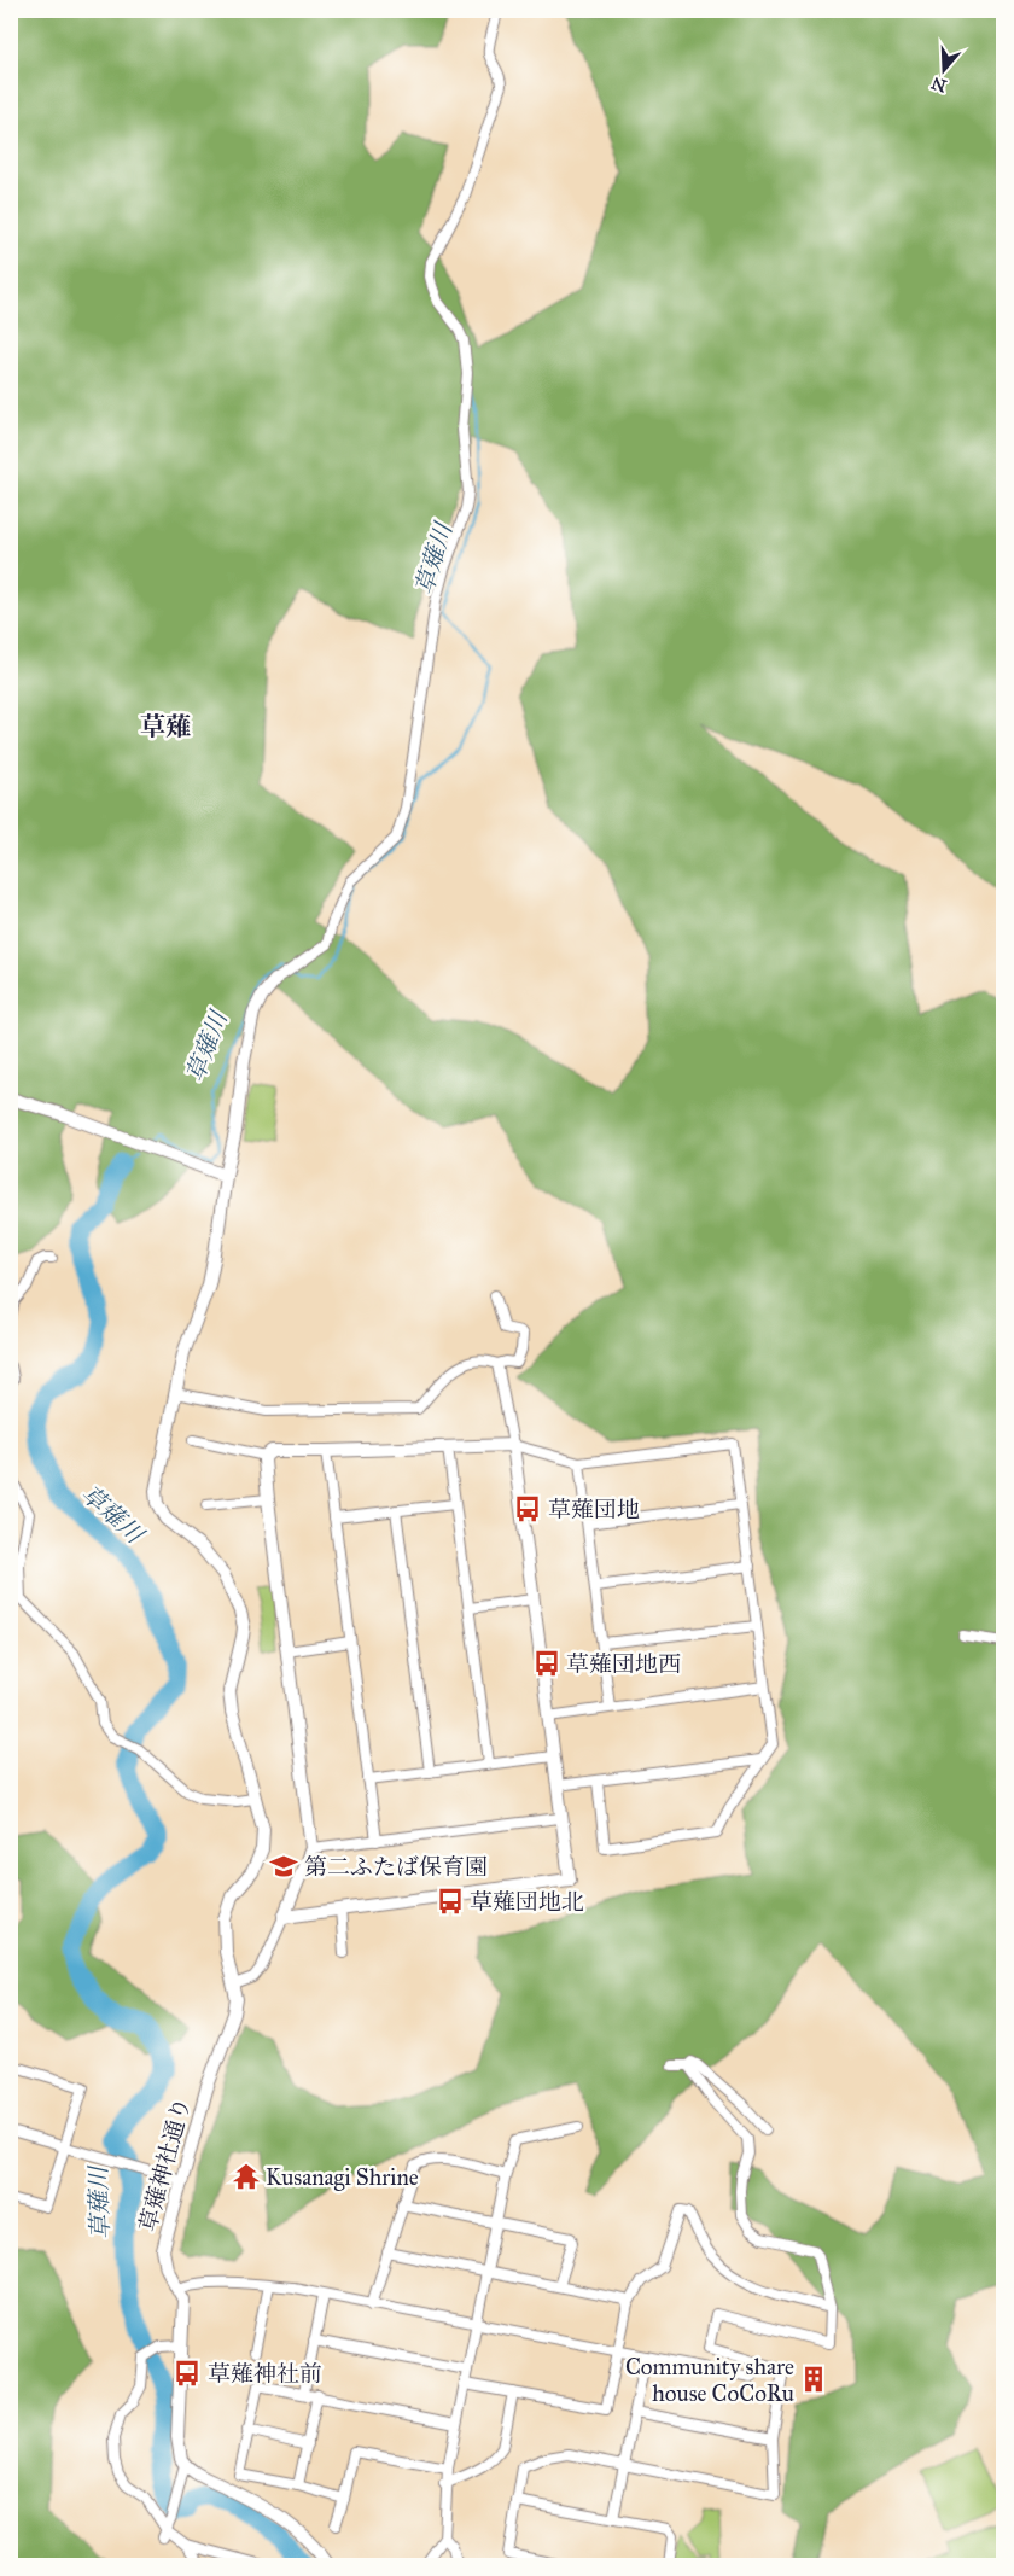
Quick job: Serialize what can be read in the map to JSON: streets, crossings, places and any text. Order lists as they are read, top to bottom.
{
  "streets": {
    "street": ["草薙神社通り"]
  },
  "districts": ["草薙"],
  "water": ["草薙川"],
  "places": {
    "bus stop": [
      "草薙団地",
      "草薙団地西",
      "草薙団地北",
      "草薙神社前"
    ],
    "school or university": ["第二ふたば保育園"],
    "temple": ["Kusanagi Shrine"],
    "building": ["Community share house CoCoRu"]
  },
  "north": "bottom"
}
